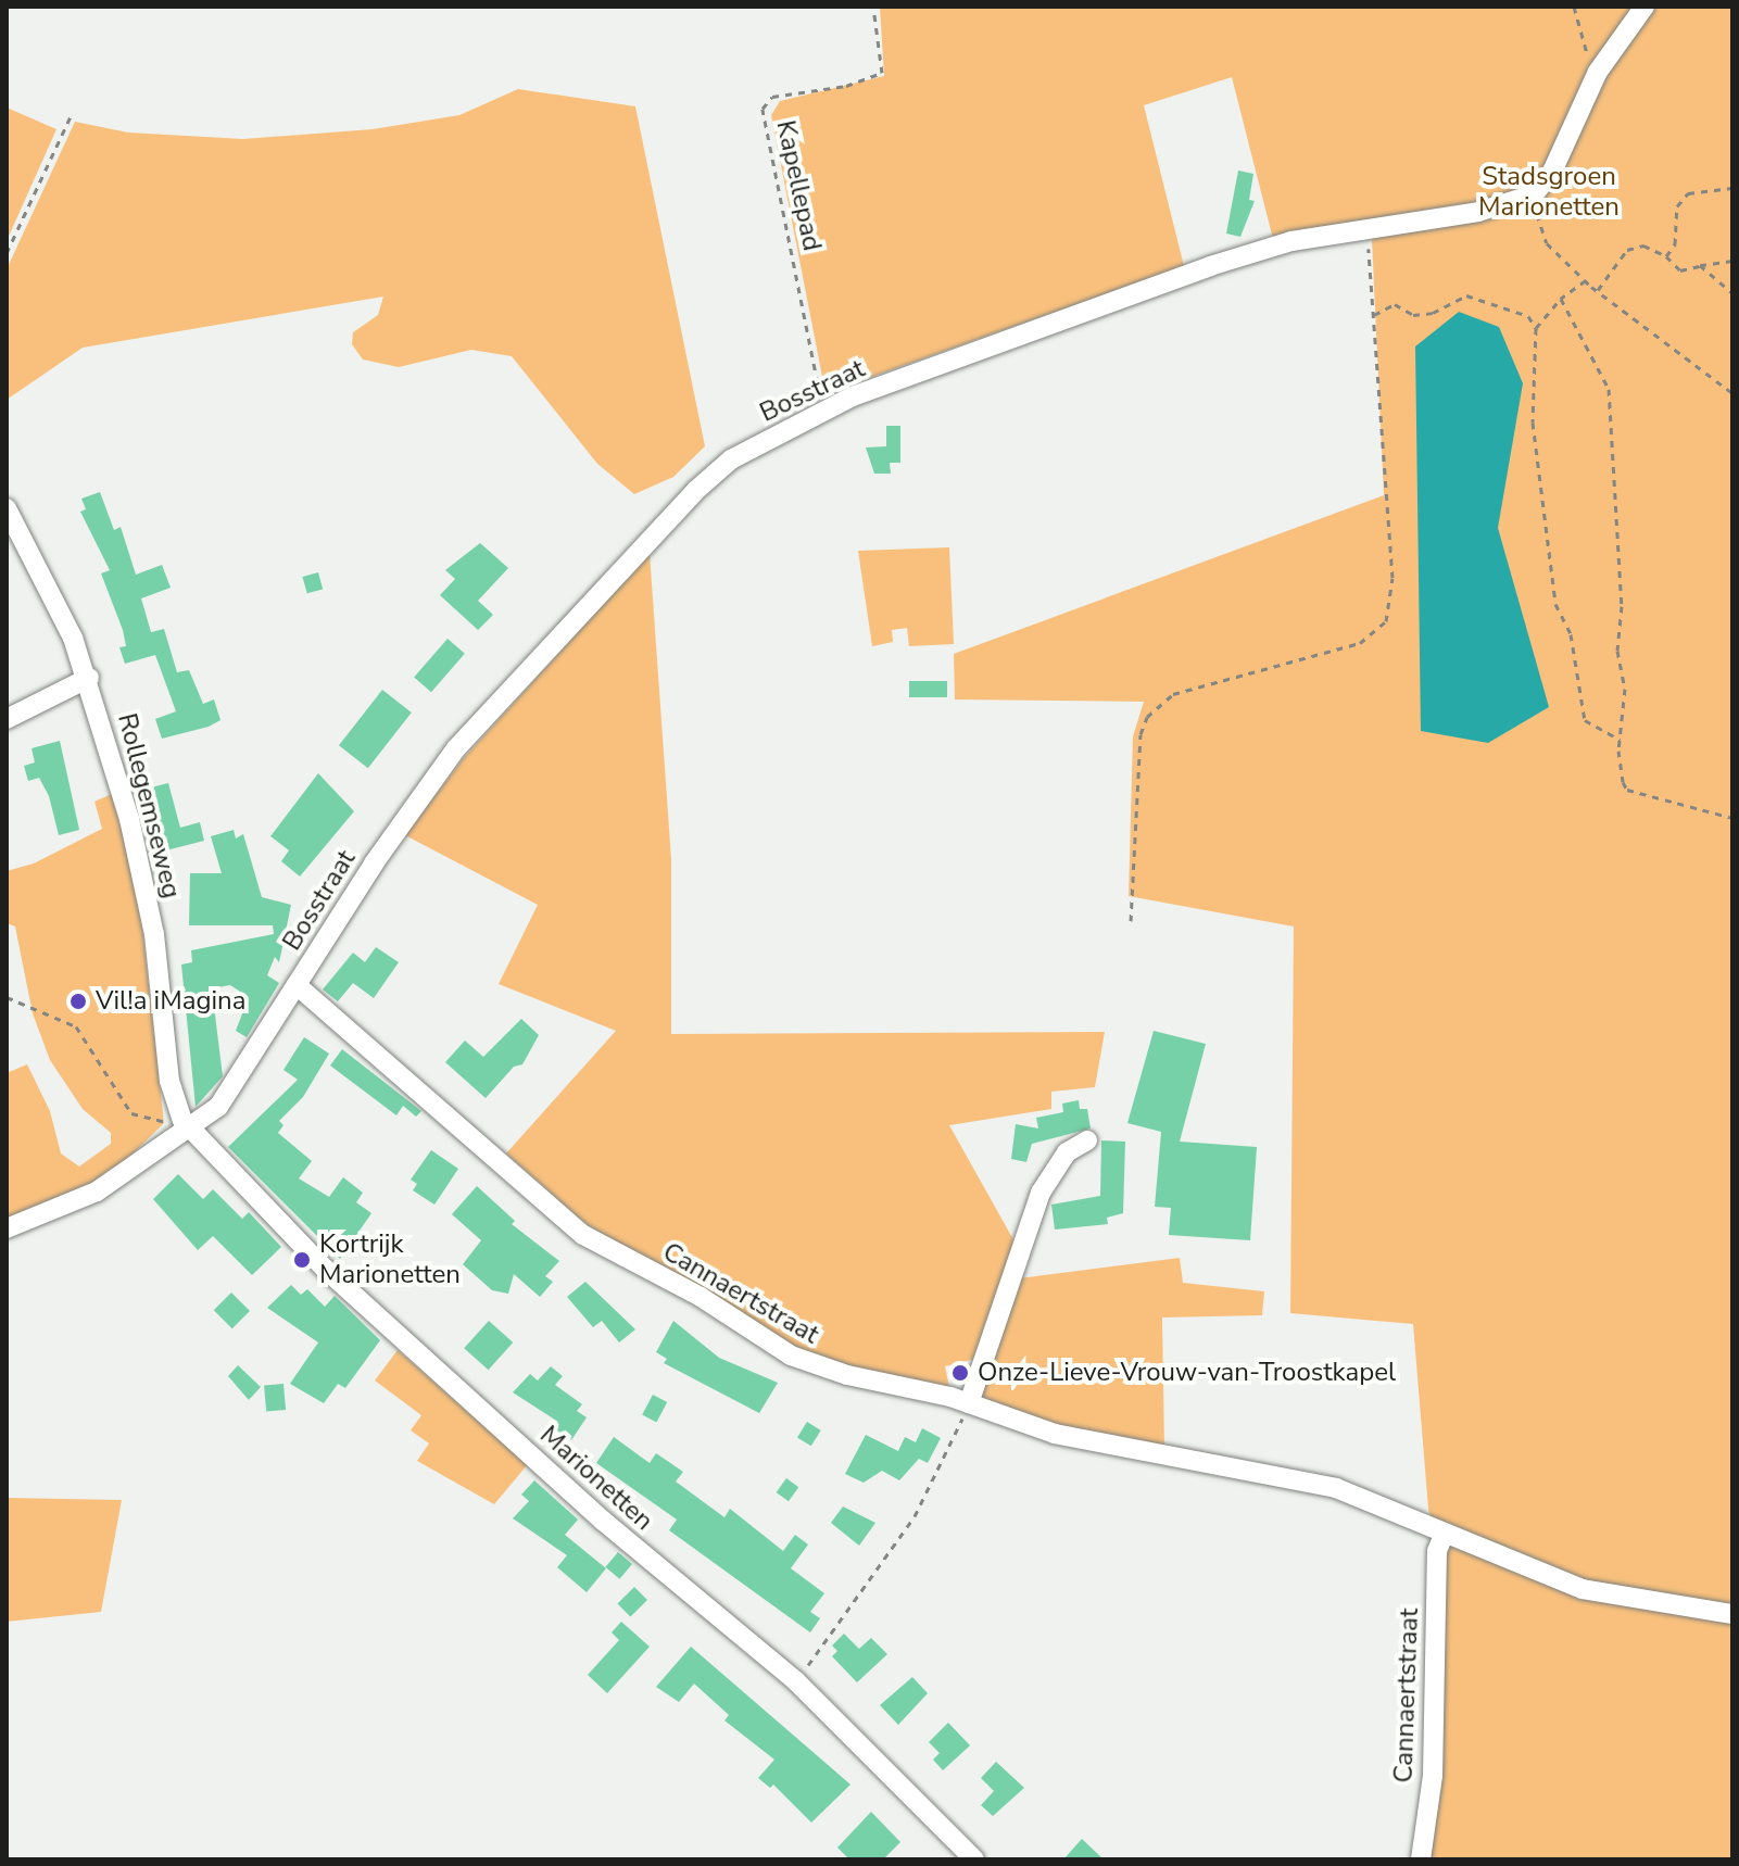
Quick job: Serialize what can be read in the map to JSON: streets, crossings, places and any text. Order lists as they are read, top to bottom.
{
  "streets": {
    "street": [
      "Bosstraat",
      "Rollegemseweg",
      "Cannaertstraat",
      "Marionetten"
    ],
    "path": ["Kapellepad"]
  },
  "crossings": [
    ["Kapellepad", "Bosstraat"],
    ["Bosstraat", "Rollegemseweg"],
    ["Bosstraat", "Cannaertstraat"],
    ["Bosstraat", "Marionetten"],
    ["Rollegemseweg", "Marionetten"]
  ],
  "parks": ["Stadsgroen Marionetten"],
  "places": ["Vil!a iMagina", "Kortrijk Marionetten", "Onze-Lieve-Vrouw-van-Troostkapel"]
}
